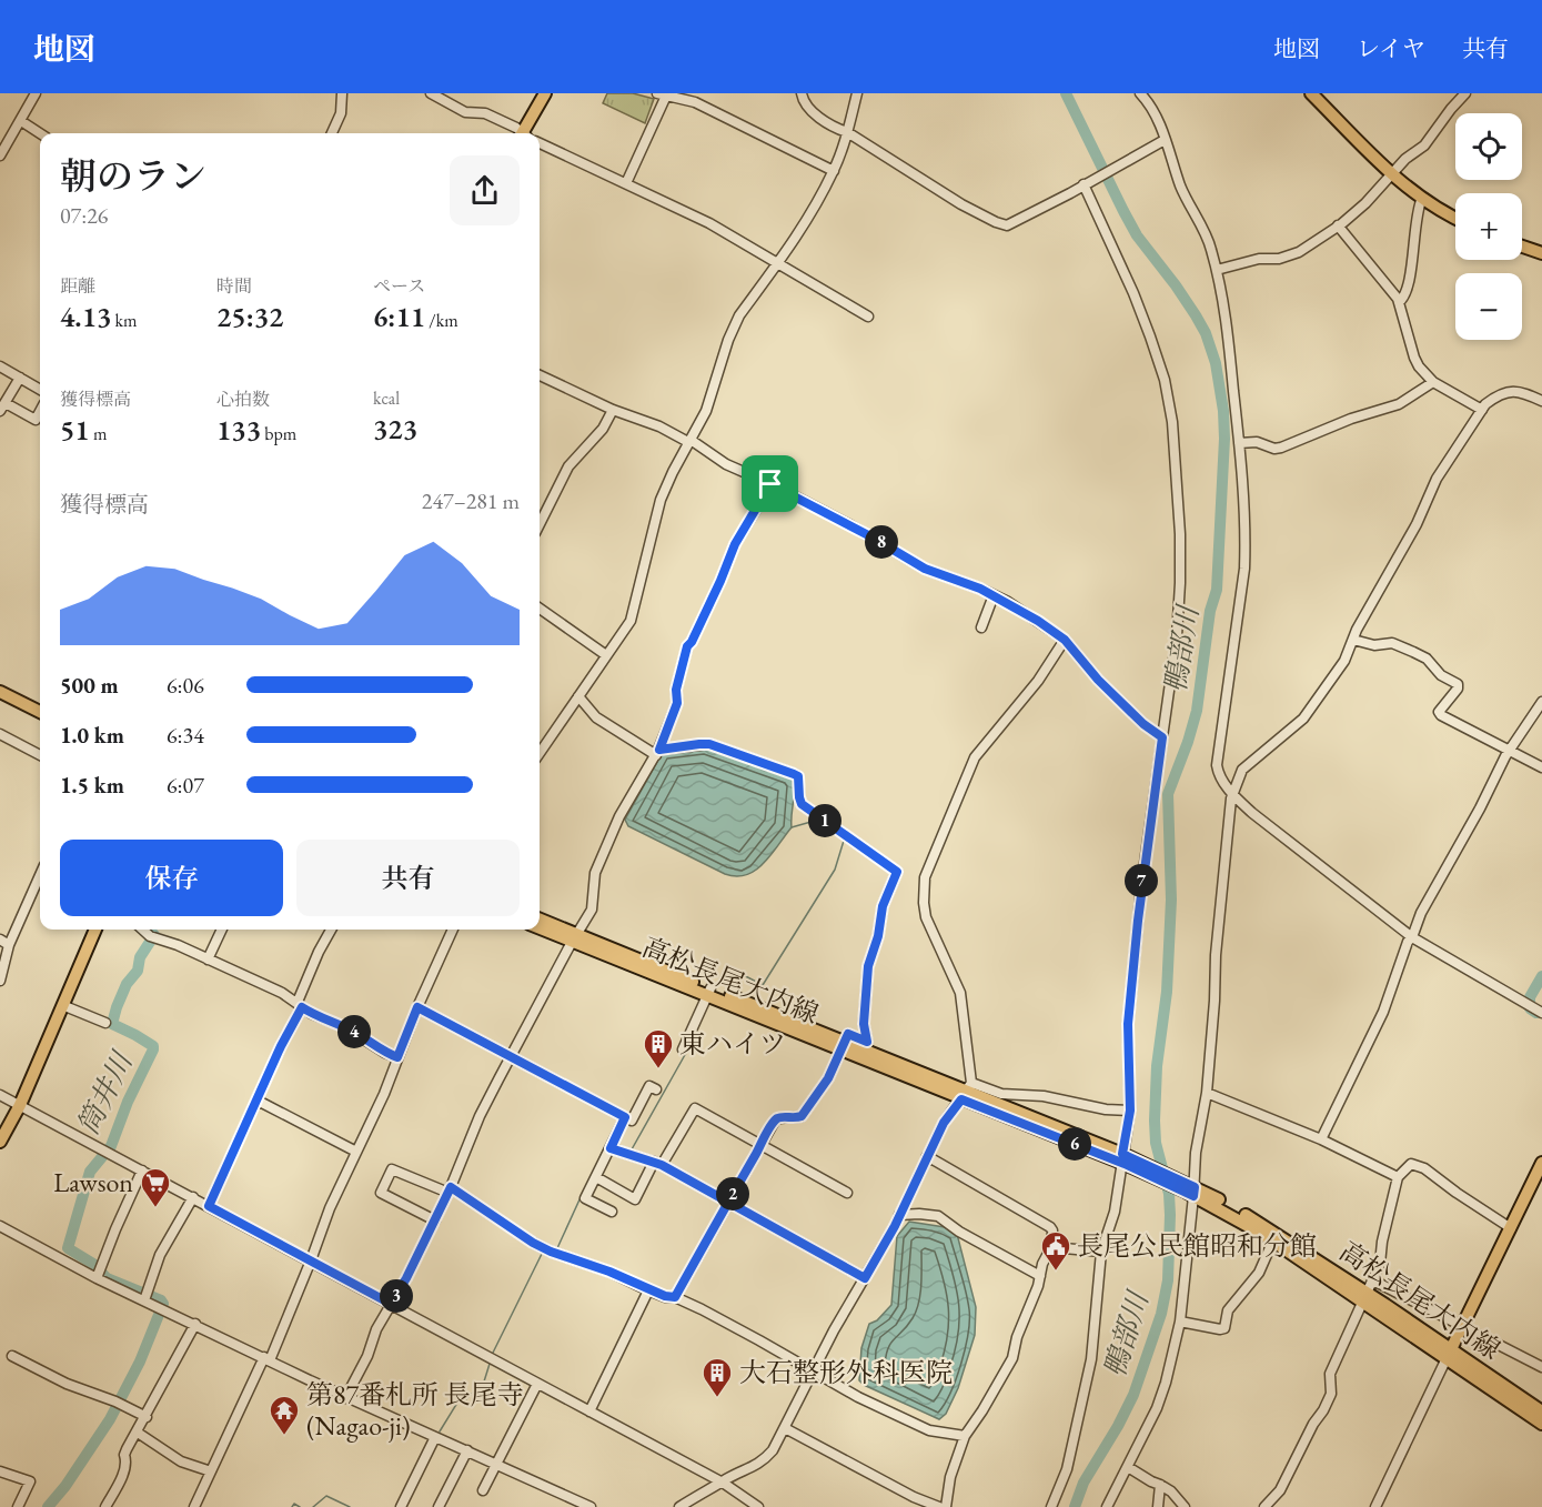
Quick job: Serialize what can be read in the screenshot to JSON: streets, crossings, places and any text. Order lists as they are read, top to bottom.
{
  "streets": {
    "main road": ["高松長尾大内線"]
  },
  "water": ["鴨部川", "筒井川"],
  "places": {
    "building": ["東ハイツ", "大石整形外科医院"],
    "supermarket": ["Lawson"],
    "public building": ["長尾公民館昭和分館"],
    "temple": ["第87番札所 長尾寺 (Nagao-ji)"]
  },
  "page": {
    "header": "地図",
    "nav": ["地図", "レイヤ", "共有"],
    "map_buttons": ["+", "−"],
    "heading": ["朝のラン", "07:26"],
    "stats": [
      ["距離", "4.13 km"],
      ["時間", "25:32"],
      ["ペース", "6:11 /km"],
      ["獲得標高", "51 m"],
      ["心拍数", "133 bpm"],
      ["kcal", "323"]
    ],
    "chart": ["獲得標高", "247–281 m"],
    "pins": [
      "8",
      "1",
      "7",
      "4",
      "6",
      "2",
      "3"
    ],
    "list": [
      {
        "name": "500 m",
        "note": "6:06"
      },
      {
        "name": "1.0 km",
        "note": "6:34"
      },
      {
        "name": "1.5 km",
        "note": "6:07"
      }
    ],
    "buttons": ["保存", "共有"]
  }
}
